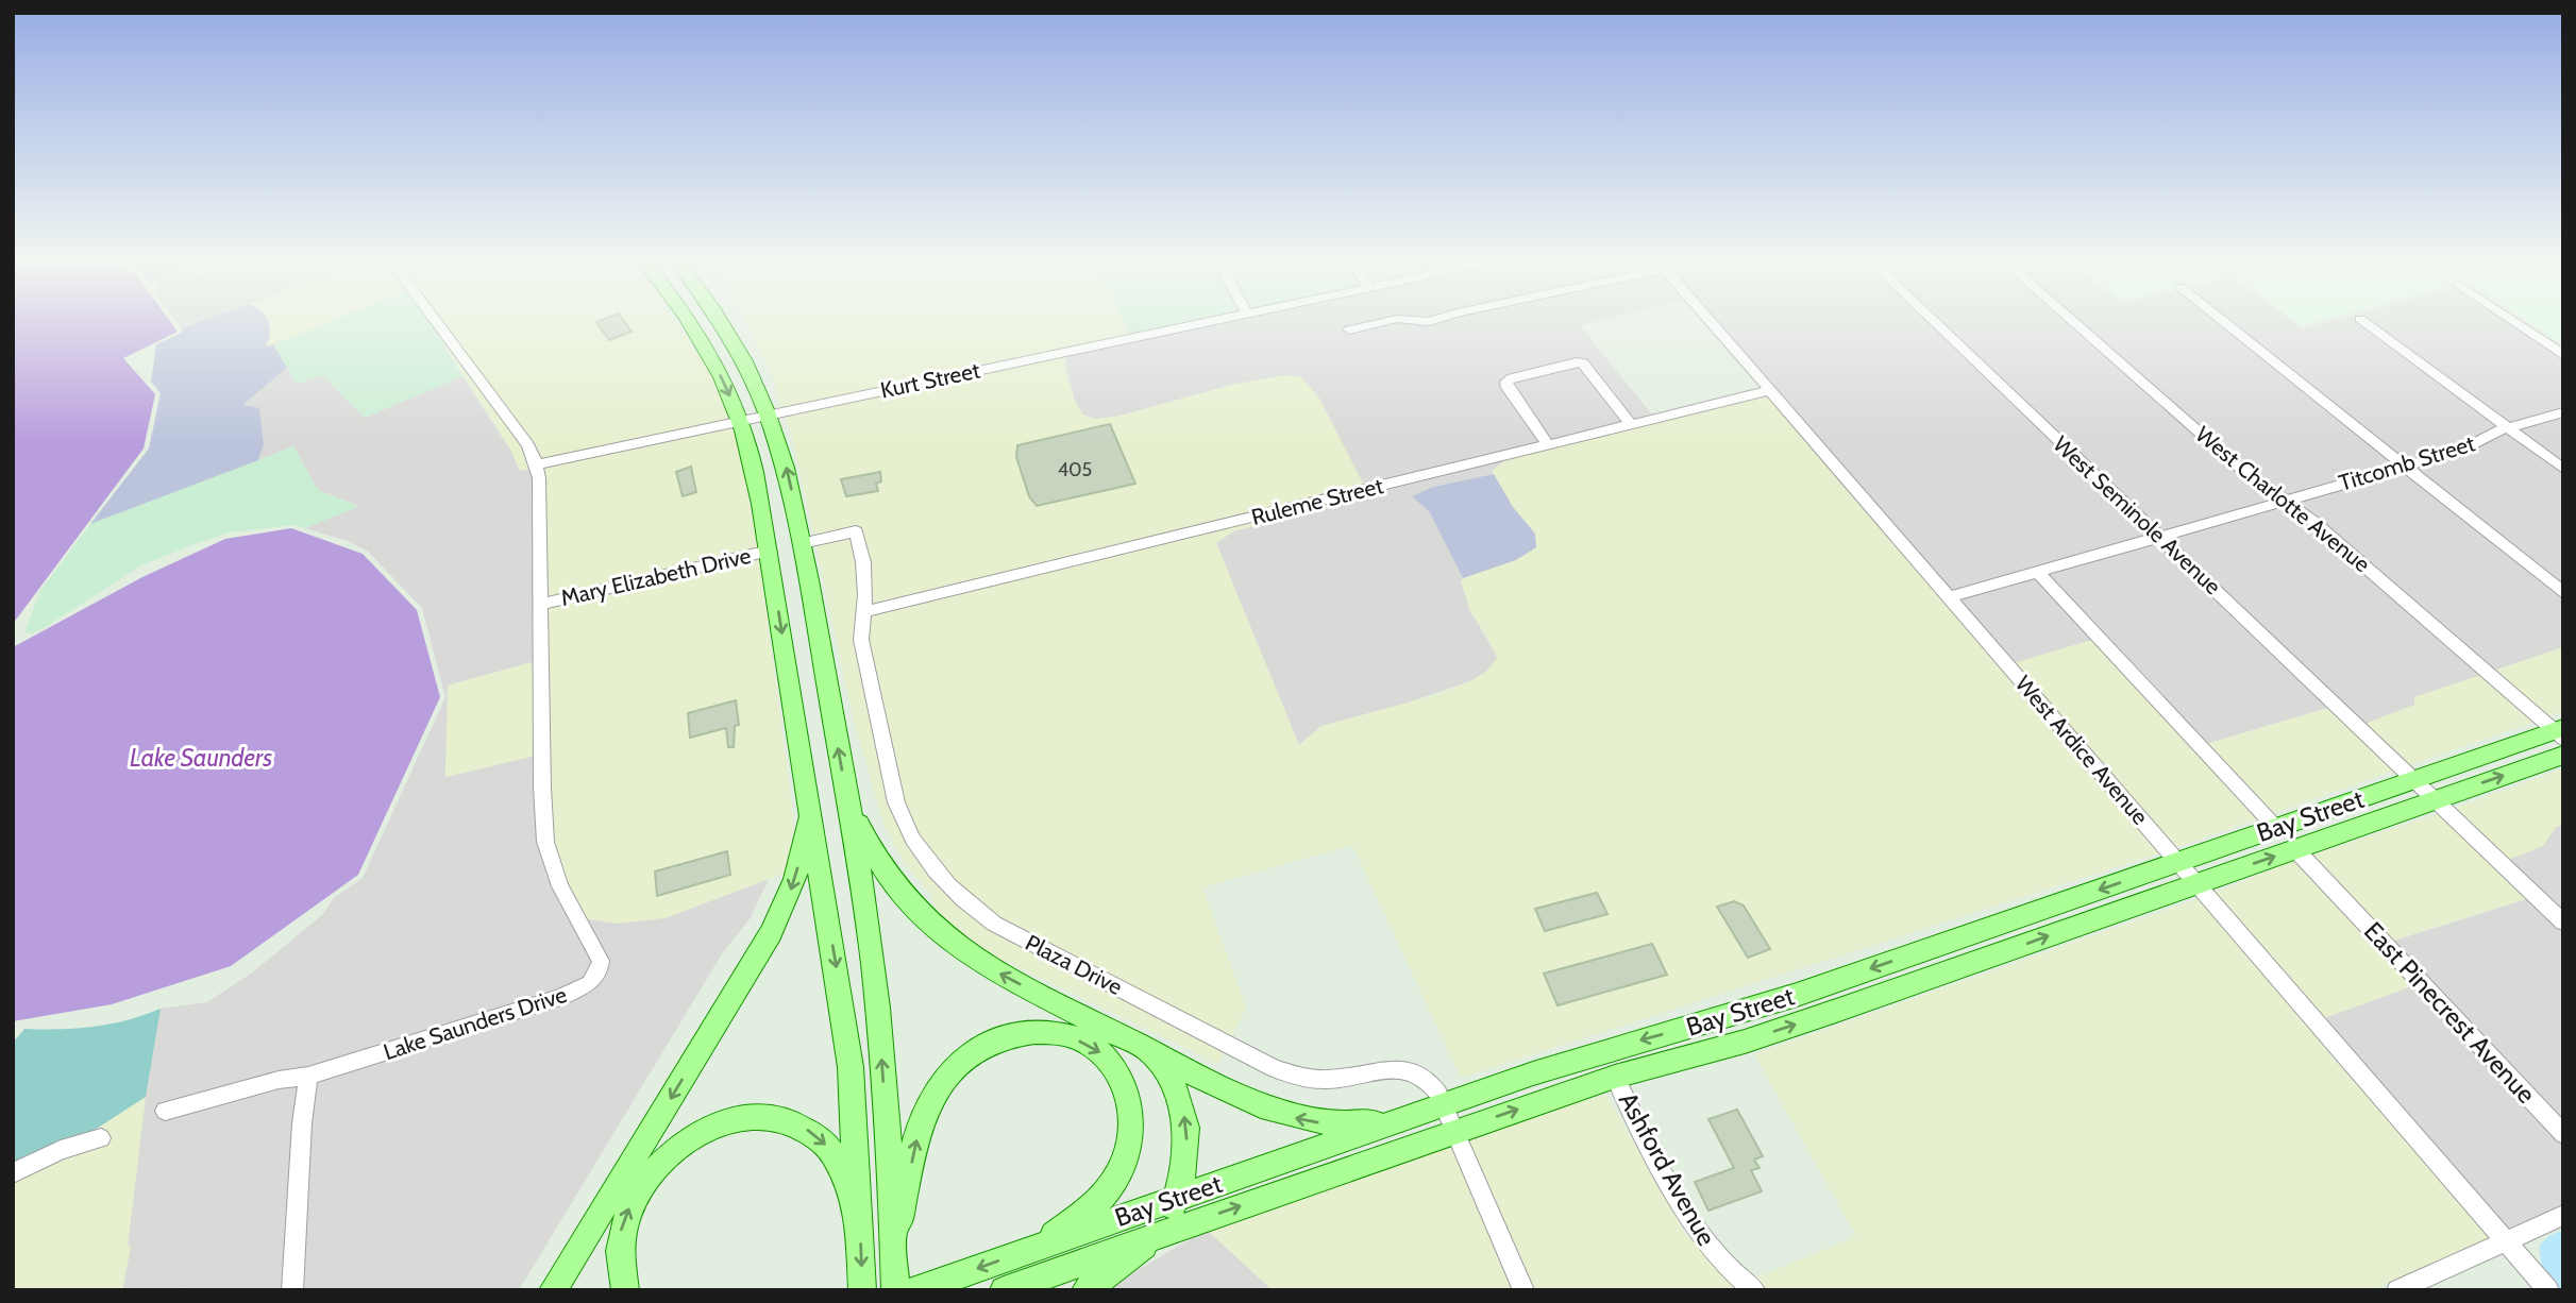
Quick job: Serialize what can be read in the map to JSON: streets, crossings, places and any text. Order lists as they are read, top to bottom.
{
  "streets": {
    "main road": ["Bay Street"],
    "street": [
      "Kurt Street",
      "Titcomb Street",
      "West Charlotte Avenue",
      "Ruleme Street",
      "West Seminole Avenue",
      "Mary Elizabeth Drive",
      "West Ardice Avenue",
      "Plaza Drive",
      "East Pinecrest Avenue",
      "Lake Saunders Drive",
      "Ashford Avenue"
    ]
  },
  "crossings": [
    ["Kurt Street", "Lake Saunders Drive"],
    ["Titcomb Street", "West Charlotte Avenue"],
    ["Titcomb Street", "West Seminole Avenue"],
    ["Titcomb Street", "West Ardice Avenue"],
    ["West Charlotte Avenue", "Bay Street"],
    ["Ruleme Street", "West Ardice Avenue"],
    ["Ruleme Street", "Plaza Drive"],
    ["West Seminole Avenue", "Bay Street"],
    ["Mary Elizabeth Drive", "Lake Saunders Drive"],
    ["West Ardice Avenue", "Bay Street"],
    ["Bay Street", "Plaza Drive"],
    ["Bay Street", "East Pinecrest Avenue"],
    ["Bay Street", "Ashford Avenue"]
  ],
  "water": ["Lake Saunders"],
  "house_numbers": ["405"]
}
